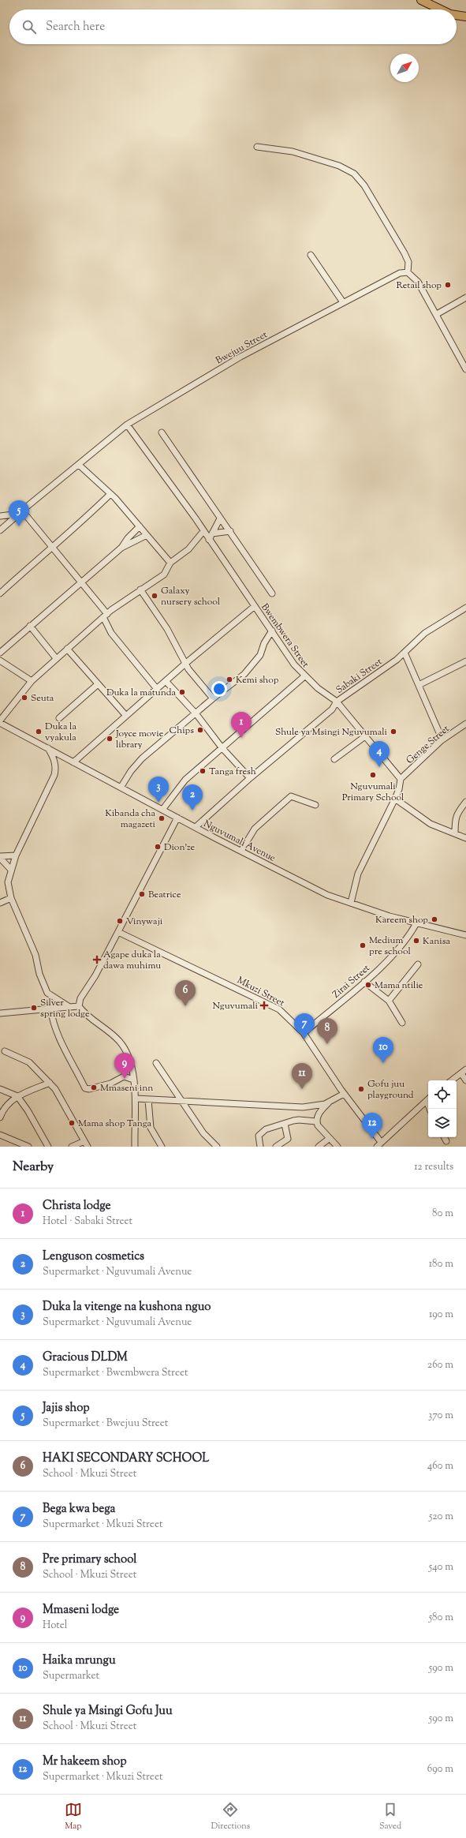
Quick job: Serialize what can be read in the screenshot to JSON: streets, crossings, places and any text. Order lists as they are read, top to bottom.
{
  "streets": {
    "street": [
      "Bwejuu Street",
      "Bwembwera Street",
      "Sabaki Street",
      "Genge Street",
      "Nguvumali Avenue",
      "Zirai Street",
      "Mkuzi Street"
    ]
  },
  "crossings": [
    ["Bwejuu Street", "Bwembwera Street"],
    ["Bwembwera Street", "Sabaki Street"],
    ["Bwembwera Street", "Genge Street"],
    ["Sabaki Street", "Nguvumali Avenue"],
    ["Nguvumali Avenue", "Zirai Street"],
    ["Zirai Street", "Mkuzi Street"]
  ],
  "places": {
    "other": [
      "Retail shop",
      "Galaxy nursery school",
      "Kemi shop",
      "Duka la matunda",
      "Seuta",
      "Chips",
      "Duka la vyakula",
      "Shule ya Msingi Nguvumali",
      "Joyce movie library",
      "Tanga fresh",
      "Nguvumali Primary School",
      "Kibanda cha magazeti",
      "Dion'ze",
      "Beatrice",
      "Kareem shop",
      "Vinywaji",
      "Kanisa",
      "Medium pre school",
      "Mama ntilie",
      "Silver spring lodge",
      "Mmaseni inn",
      "Gofu juu playground",
      "Mama shop Tanga"
    ],
    "health": ["Agape duka la dawa muhimu", "Nguvumali"]
  },
  "north": "top right",
  "page": {
    "search": "Search here",
    "pins": [
      "5",
      "1",
      "4",
      "3",
      "2",
      "6",
      "7",
      "8",
      "10",
      "9",
      "11",
      "12"
    ],
    "heading": ["Nearby", "12 results"],
    "list": [
      {
        "mark": "1",
        "name": "Christa lodge",
        "note": "Hotel · Sabaki Street",
        "value": "80 m"
      },
      {
        "mark": "2",
        "name": "Lenguson cosmetics",
        "note": "Supermarket · Nguvumali Avenue",
        "value": "180 m"
      },
      {
        "mark": "3",
        "name": "Duka la vitenge na kushona nguo",
        "note": "Supermarket · Nguvumali Avenue",
        "value": "190 m"
      },
      {
        "mark": "4",
        "name": "Gracious DLDM",
        "note": "Supermarket · Bwembwera Street",
        "value": "260 m"
      },
      {
        "mark": "5",
        "name": "Jajis shop",
        "note": "Supermarket · Bwejuu Street",
        "value": "370 m"
      },
      {
        "mark": "6",
        "name": "HAKI SECONDARY SCHOOL",
        "note": "School · Mkuzi Street",
        "value": "460 m"
      },
      {
        "mark": "7",
        "name": "Bega kwa bega",
        "note": "Supermarket · Mkuzi Street",
        "value": "520 m"
      },
      {
        "mark": "8",
        "name": "Pre primary school",
        "note": "School · Mkuzi Street",
        "value": "540 m"
      },
      {
        "mark": "9",
        "name": "Mmaseni lodge",
        "note": "Hotel",
        "value": "580 m"
      },
      {
        "mark": "10",
        "name": "Haika mrungu",
        "note": "Supermarket",
        "value": "590 m"
      },
      {
        "mark": "11",
        "name": "Shule ya Msingi Gofu Juu",
        "note": "School · Mkuzi Street",
        "value": "590 m"
      },
      {
        "mark": "12",
        "name": "Mr hakeem shop",
        "note": "Supermarket · Mkuzi Street",
        "value": "690 m"
      }
    ],
    "nav": ["Map", "Directions", "Saved"]
  }
}
